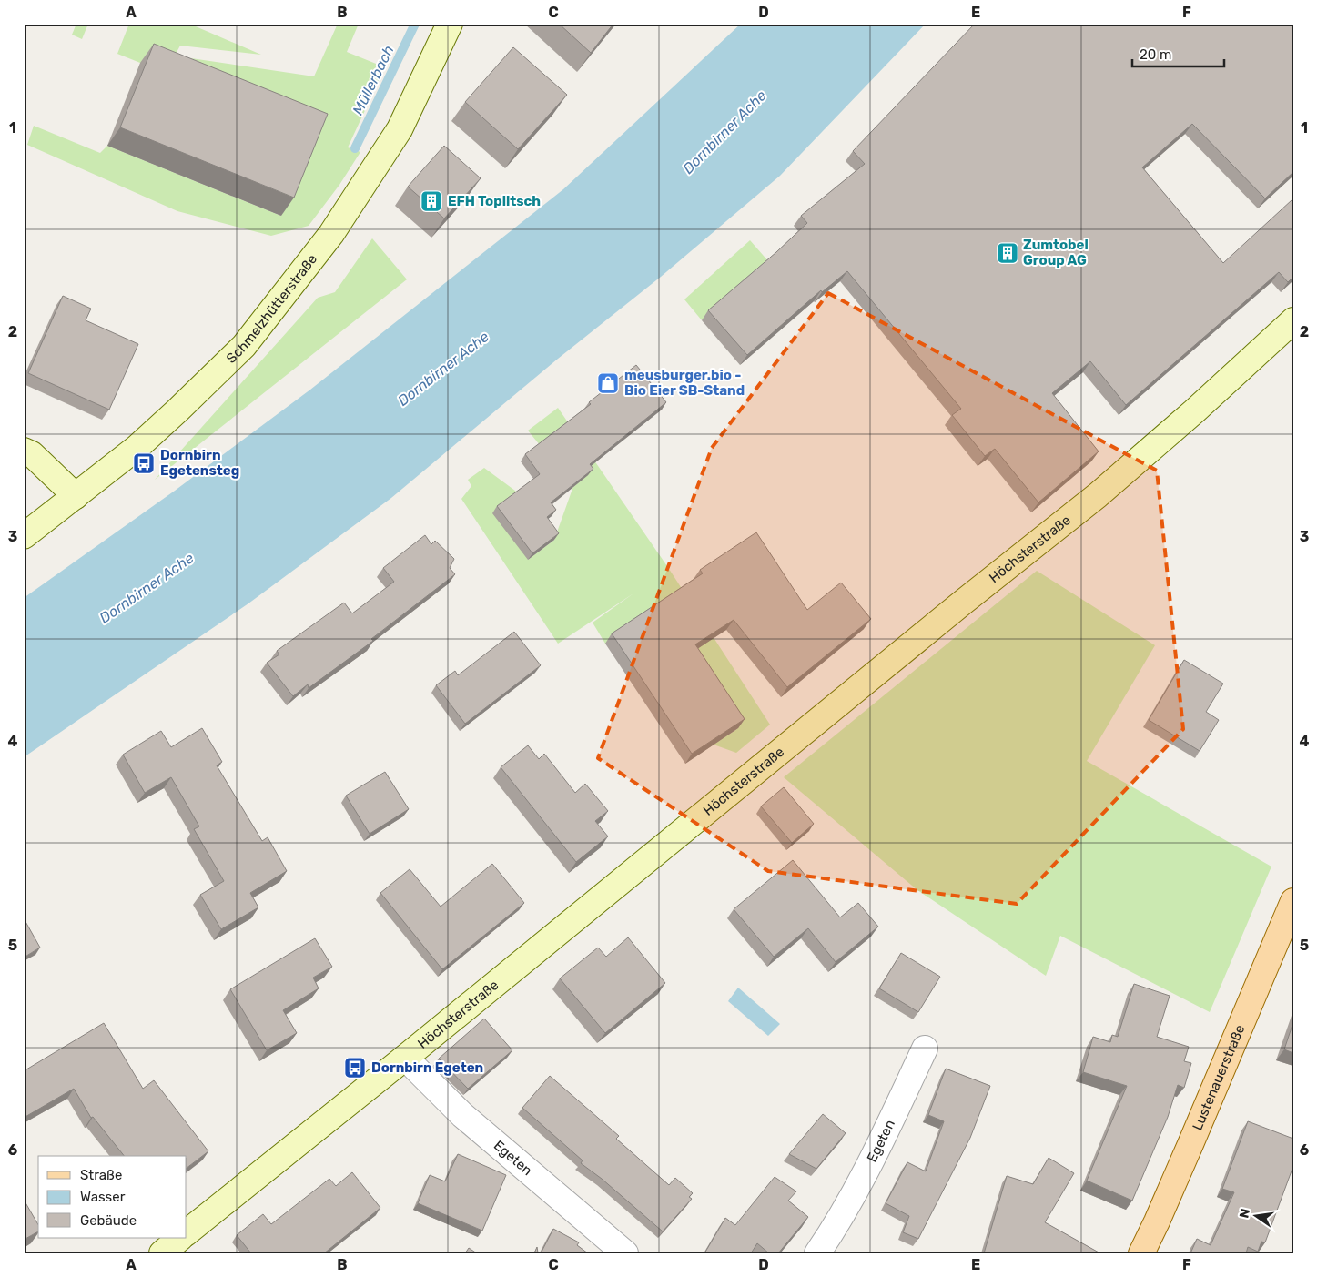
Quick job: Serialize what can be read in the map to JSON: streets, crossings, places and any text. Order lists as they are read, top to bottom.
{
  "streets": {
    "main road": ["Schmelzhütterstraße", "Höchsterstraße", "Lustenauerstraße"],
    "street": ["Egeten"]
  },
  "crossings": [
    ["Höchsterstraße", "Egeten"]
  ],
  "water": ["Müllerbach", "Dornbirner Ache"],
  "places": {
    "building": ["EFH Toplitsch", "Zumtobel Group AG"],
    "shop": ["meusburger.bio - Bio Eier SB-Stand"],
    "bus stop": ["Dornbirn Egetensteg", "Dornbirn Egeten"]
  },
  "legend": ["Straße", "Wasser", "Gebäude"],
  "scale_bar": "20 m",
  "north": "left",
  "grid": {
    "columns": [
      "A",
      "B",
      "C",
      "D",
      "E",
      "F"
    ],
    "rows": [
      "1",
      "2",
      "3",
      "4",
      "5",
      "6"
    ]
  }
}
